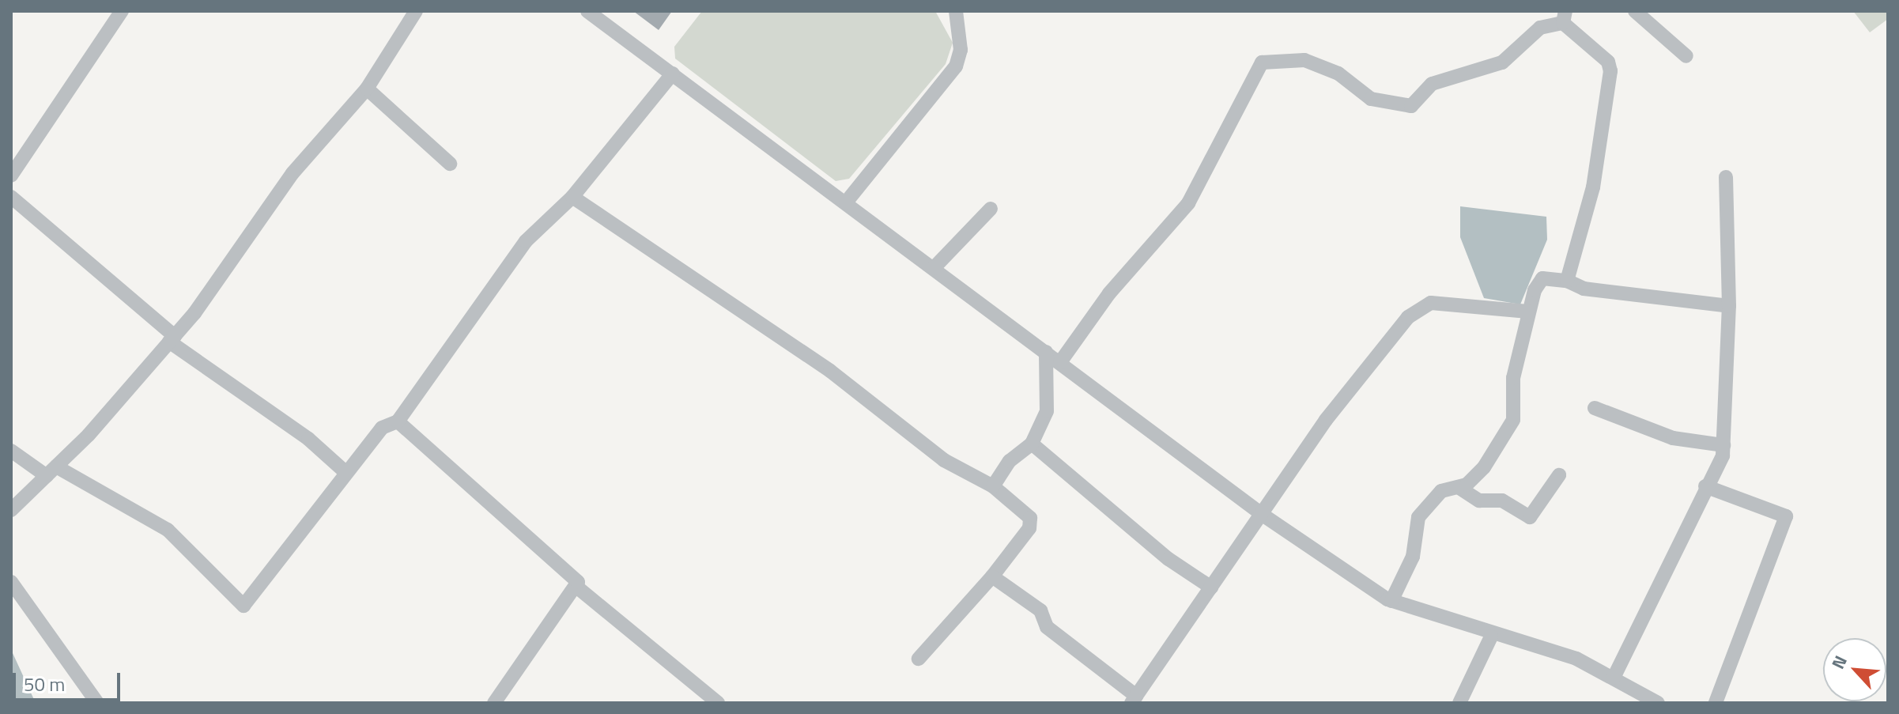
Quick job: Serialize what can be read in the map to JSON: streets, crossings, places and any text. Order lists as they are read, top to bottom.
{
  "scale_bar": "50 m",
  "north": "top left"
}
